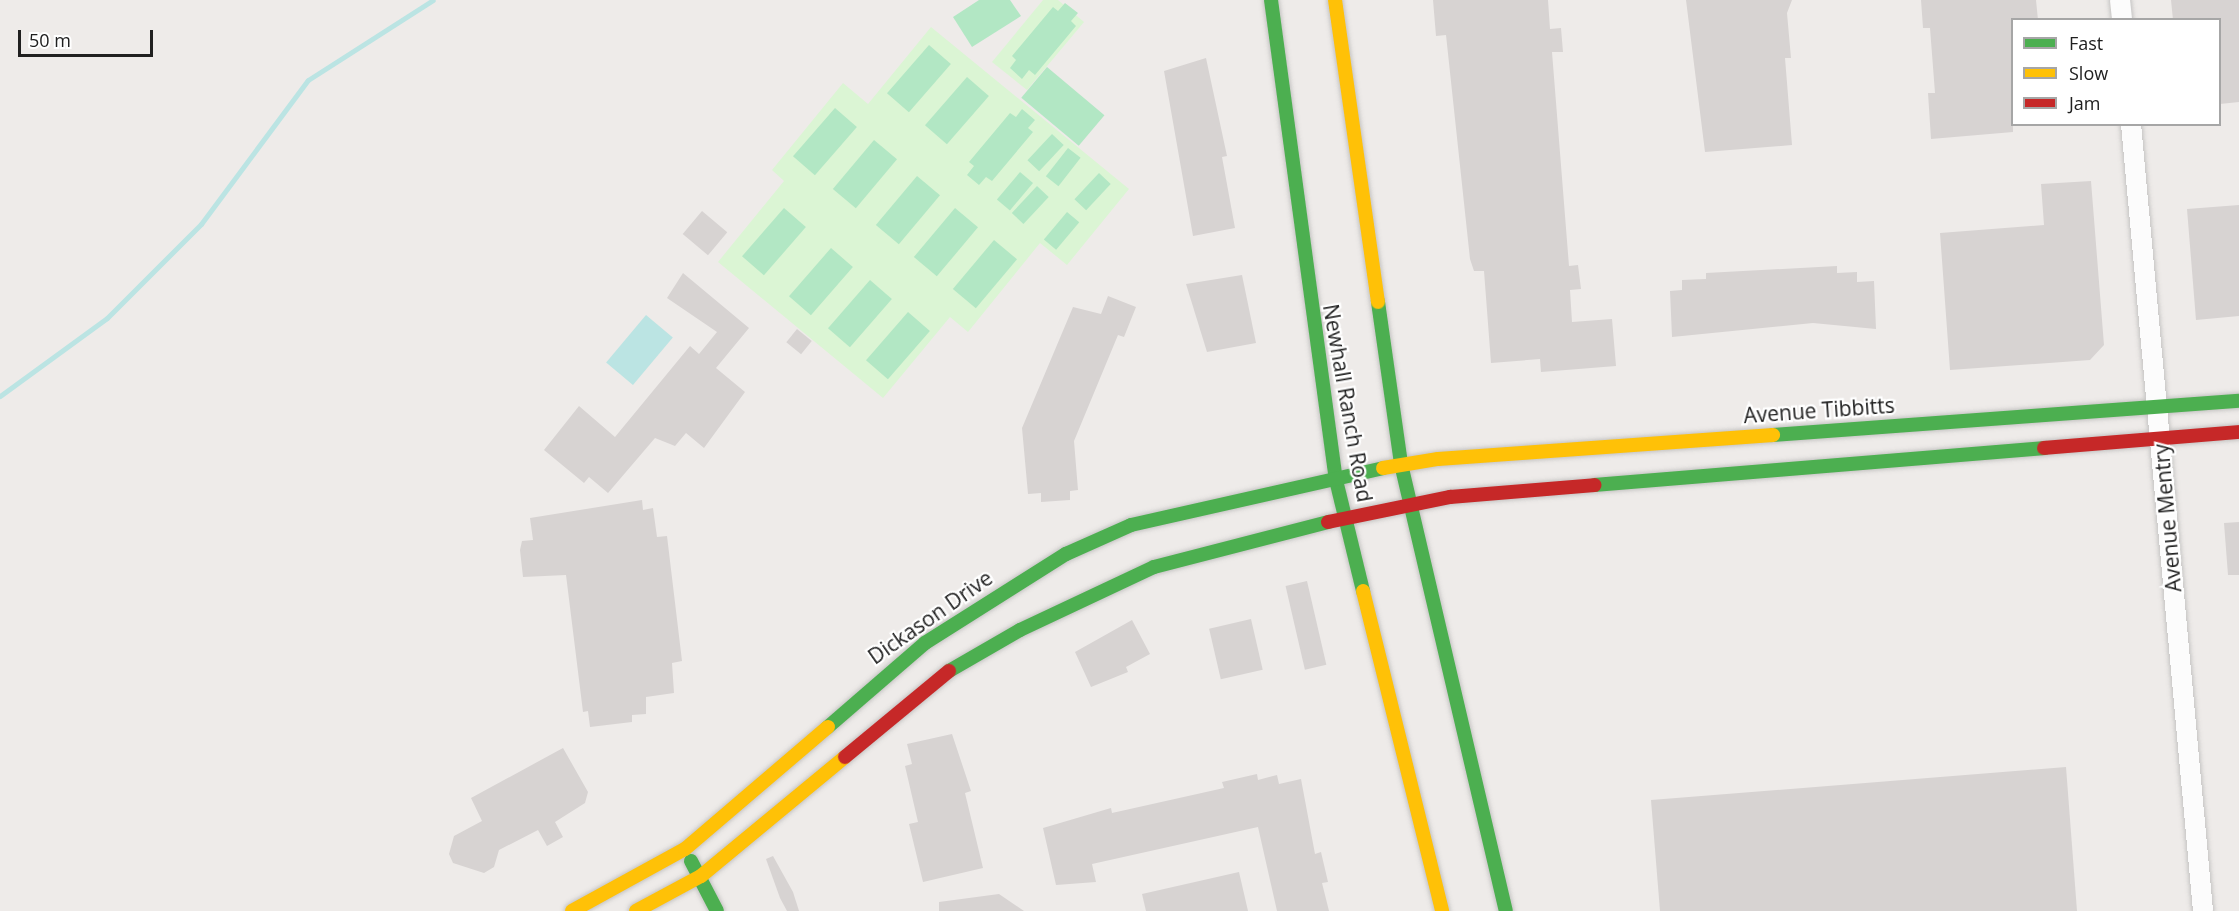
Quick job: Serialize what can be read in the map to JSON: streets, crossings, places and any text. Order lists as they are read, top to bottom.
{
  "streets": {
    "street": [
      "Newhall Ranch Road",
      "Avenue Tibbitts",
      "Avenue Mentry",
      "Dickason Drive"
    ]
  },
  "crossings": [
    ["Newhall Ranch Road", "Avenue Tibbitts"],
    ["Newhall Ranch Road", "Dickason Drive"],
    ["Avenue Tibbitts", "Avenue Mentry"],
    ["Avenue Tibbitts", "Dickason Drive"]
  ],
  "legend": ["Fast", "Slow", "Jam"],
  "scale_bar": "50 m"
}
